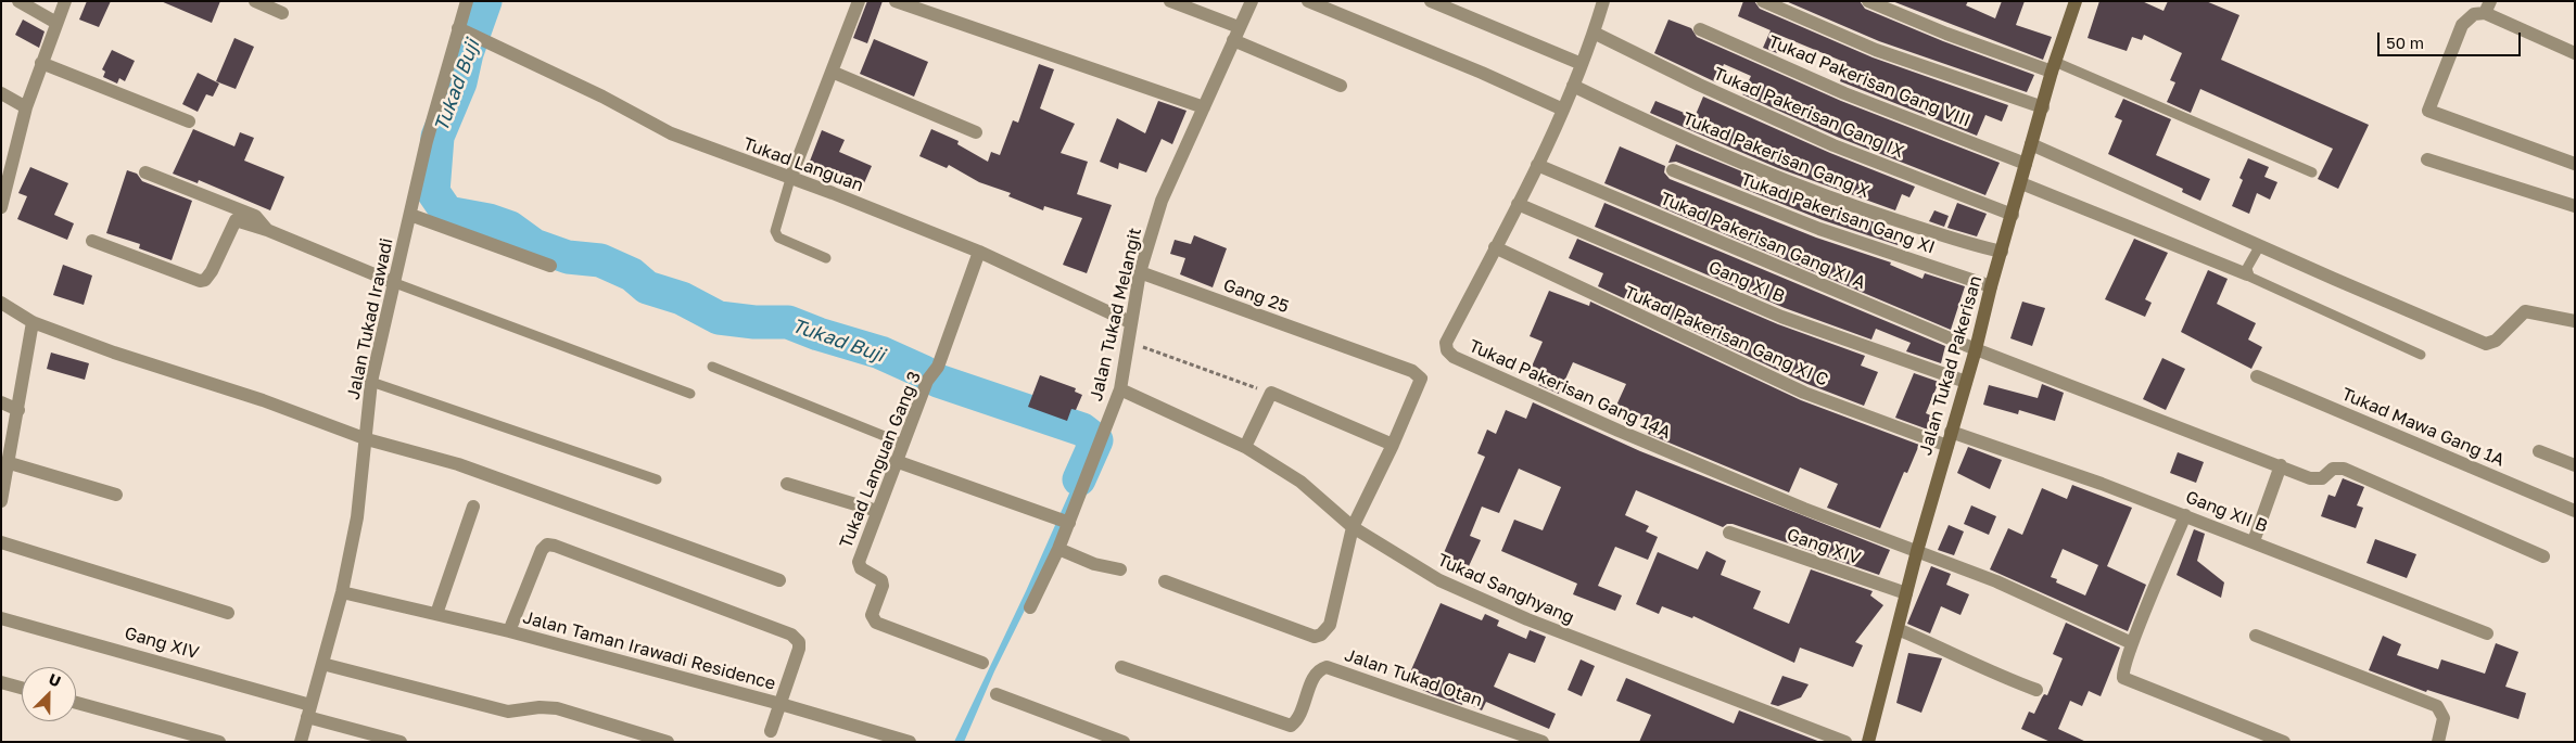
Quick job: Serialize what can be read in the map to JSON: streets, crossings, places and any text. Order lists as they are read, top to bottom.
{
  "streets": {
    "street": [
      "Tukad Pakerisan Gang VIII",
      "Tukad Pakerisan Gang IX",
      "Tukad Pakerisan Gang X",
      "Tukad Languan",
      "Tukad Pakerisan Gang XI",
      "Tukad Pakerisan Gang XI A",
      "Gang XI B",
      "Gang 25",
      "Jalan Tukad Melangit",
      "Jalan Tukad Irawadi",
      "Tukad Pakerisan Gang XI C",
      "Jalan Tukad Pakerisan",
      "Tukad Pakerisan Gang 14A",
      "Tukad Mawa Gang 1A",
      "Tukad Languan Gang 3",
      "Gang XII B",
      "Gang XIV",
      "Tukad Sanghyang",
      "Jalan Taman Irawadi Residence",
      "Jalan Tukad Otan"
    ]
  },
  "crossings": [
    ["Tukad Pakerisan Gang VIII", "Jalan Tukad Pakerisan"],
    ["Tukad Pakerisan Gang IX", "Jalan Tukad Pakerisan"],
    ["Tukad Pakerisan Gang IX", "Tukad Pakerisan Gang 14A"],
    ["Tukad Pakerisan Gang X", "Jalan Tukad Pakerisan"],
    ["Tukad Pakerisan Gang X", "Tukad Pakerisan Gang 14A"],
    ["Tukad Languan", "Jalan Tukad Melangit"],
    ["Tukad Languan", "Jalan Tukad Irawadi"],
    ["Tukad Languan", "Tukad Languan Gang 3"],
    ["Tukad Pakerisan Gang XI", "Jalan Tukad Pakerisan"],
    ["Tukad Pakerisan Gang XI A", "Jalan Tukad Pakerisan"],
    ["Tukad Pakerisan Gang XI A", "Tukad Pakerisan Gang 14A"],
    ["Gang XI B", "Jalan Tukad Pakerisan"],
    ["Gang XI B", "Tukad Pakerisan Gang 14A"],
    ["Gang 25", "Jalan Tukad Melangit"],
    ["Jalan Tukad Melangit", "Tukad Sanghyang"],
    ["Jalan Tukad Irawadi", "Gang XIV"],
    ["Jalan Tukad Irawadi", "Jalan Taman Irawadi Residence"],
    ["Tukad Pakerisan Gang XI C", "Jalan Tukad Pakerisan"],
    ["Tukad Pakerisan Gang XI C", "Tukad Pakerisan Gang 14A"],
    ["Tukad Pakerisan Gang XI C", "Gang XII B"],
    ["Jalan Tukad Pakerisan", "Tukad Pakerisan Gang 14A"],
    ["Jalan Tukad Pakerisan", "Gang XII B"],
    ["Jalan Tukad Pakerisan", "Gang XIV"]
  ],
  "water": ["Tukad Buji"],
  "scale_bar": "50 m",
  "north": "top right"
}
